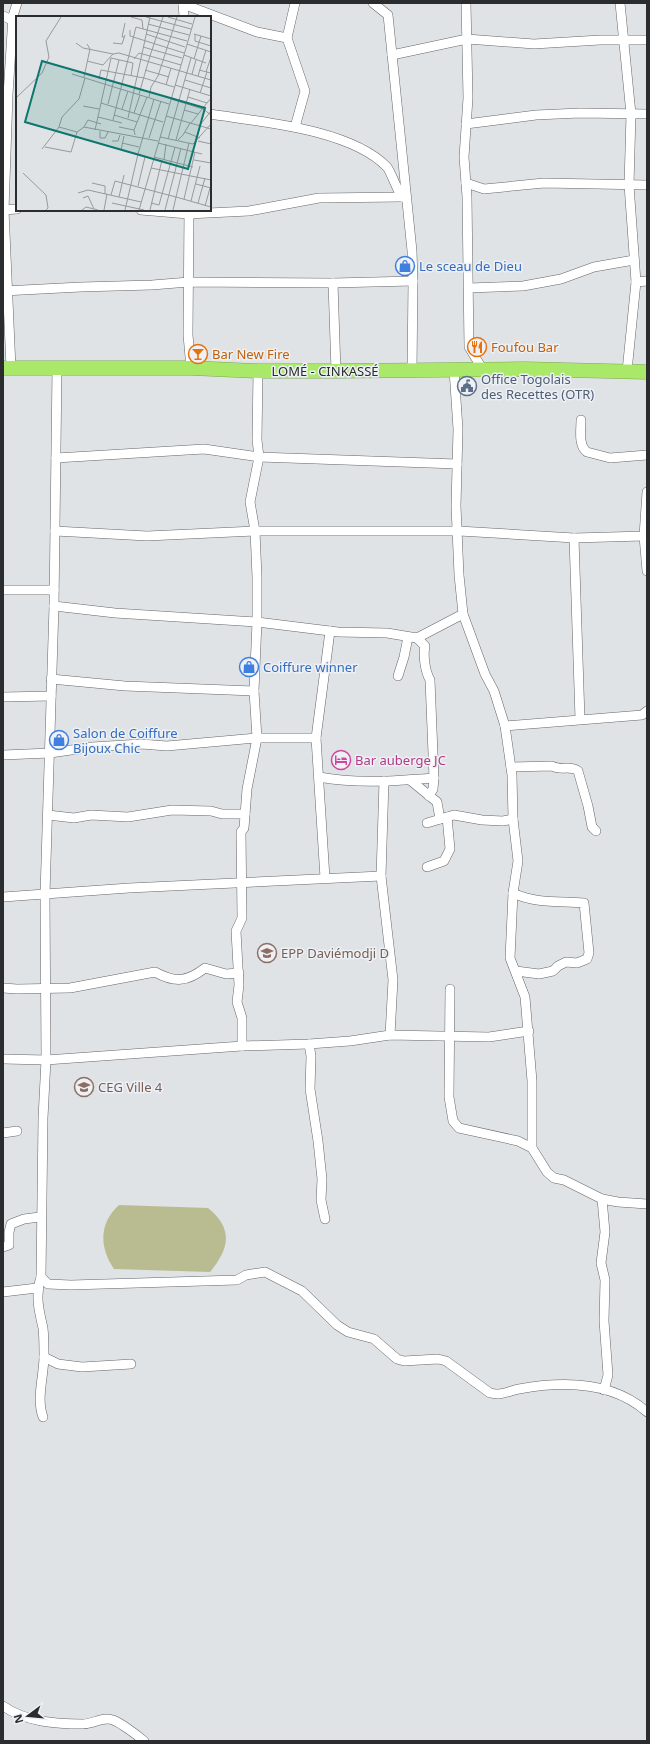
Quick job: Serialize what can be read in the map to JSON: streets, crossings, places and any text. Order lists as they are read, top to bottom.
{
  "streets": {
    "highway": ["LOMÉ - CINKASSÉ"]
  },
  "places": {
    "shop": ["Le sceau de Dieu", "Coiffure winner", "Salon de Coiffure Bijoux Chic"],
    "restaurant": ["Foufou Bar"],
    "bar": ["Bar New Fire"],
    "public building": ["Office Togolais des Recettes (OTR)"],
    "hotel": ["Bar auberge JC"],
    "school or university": ["EPP Daviémodji D", "CEG Ville 4"]
  },
  "north": "left"
}
